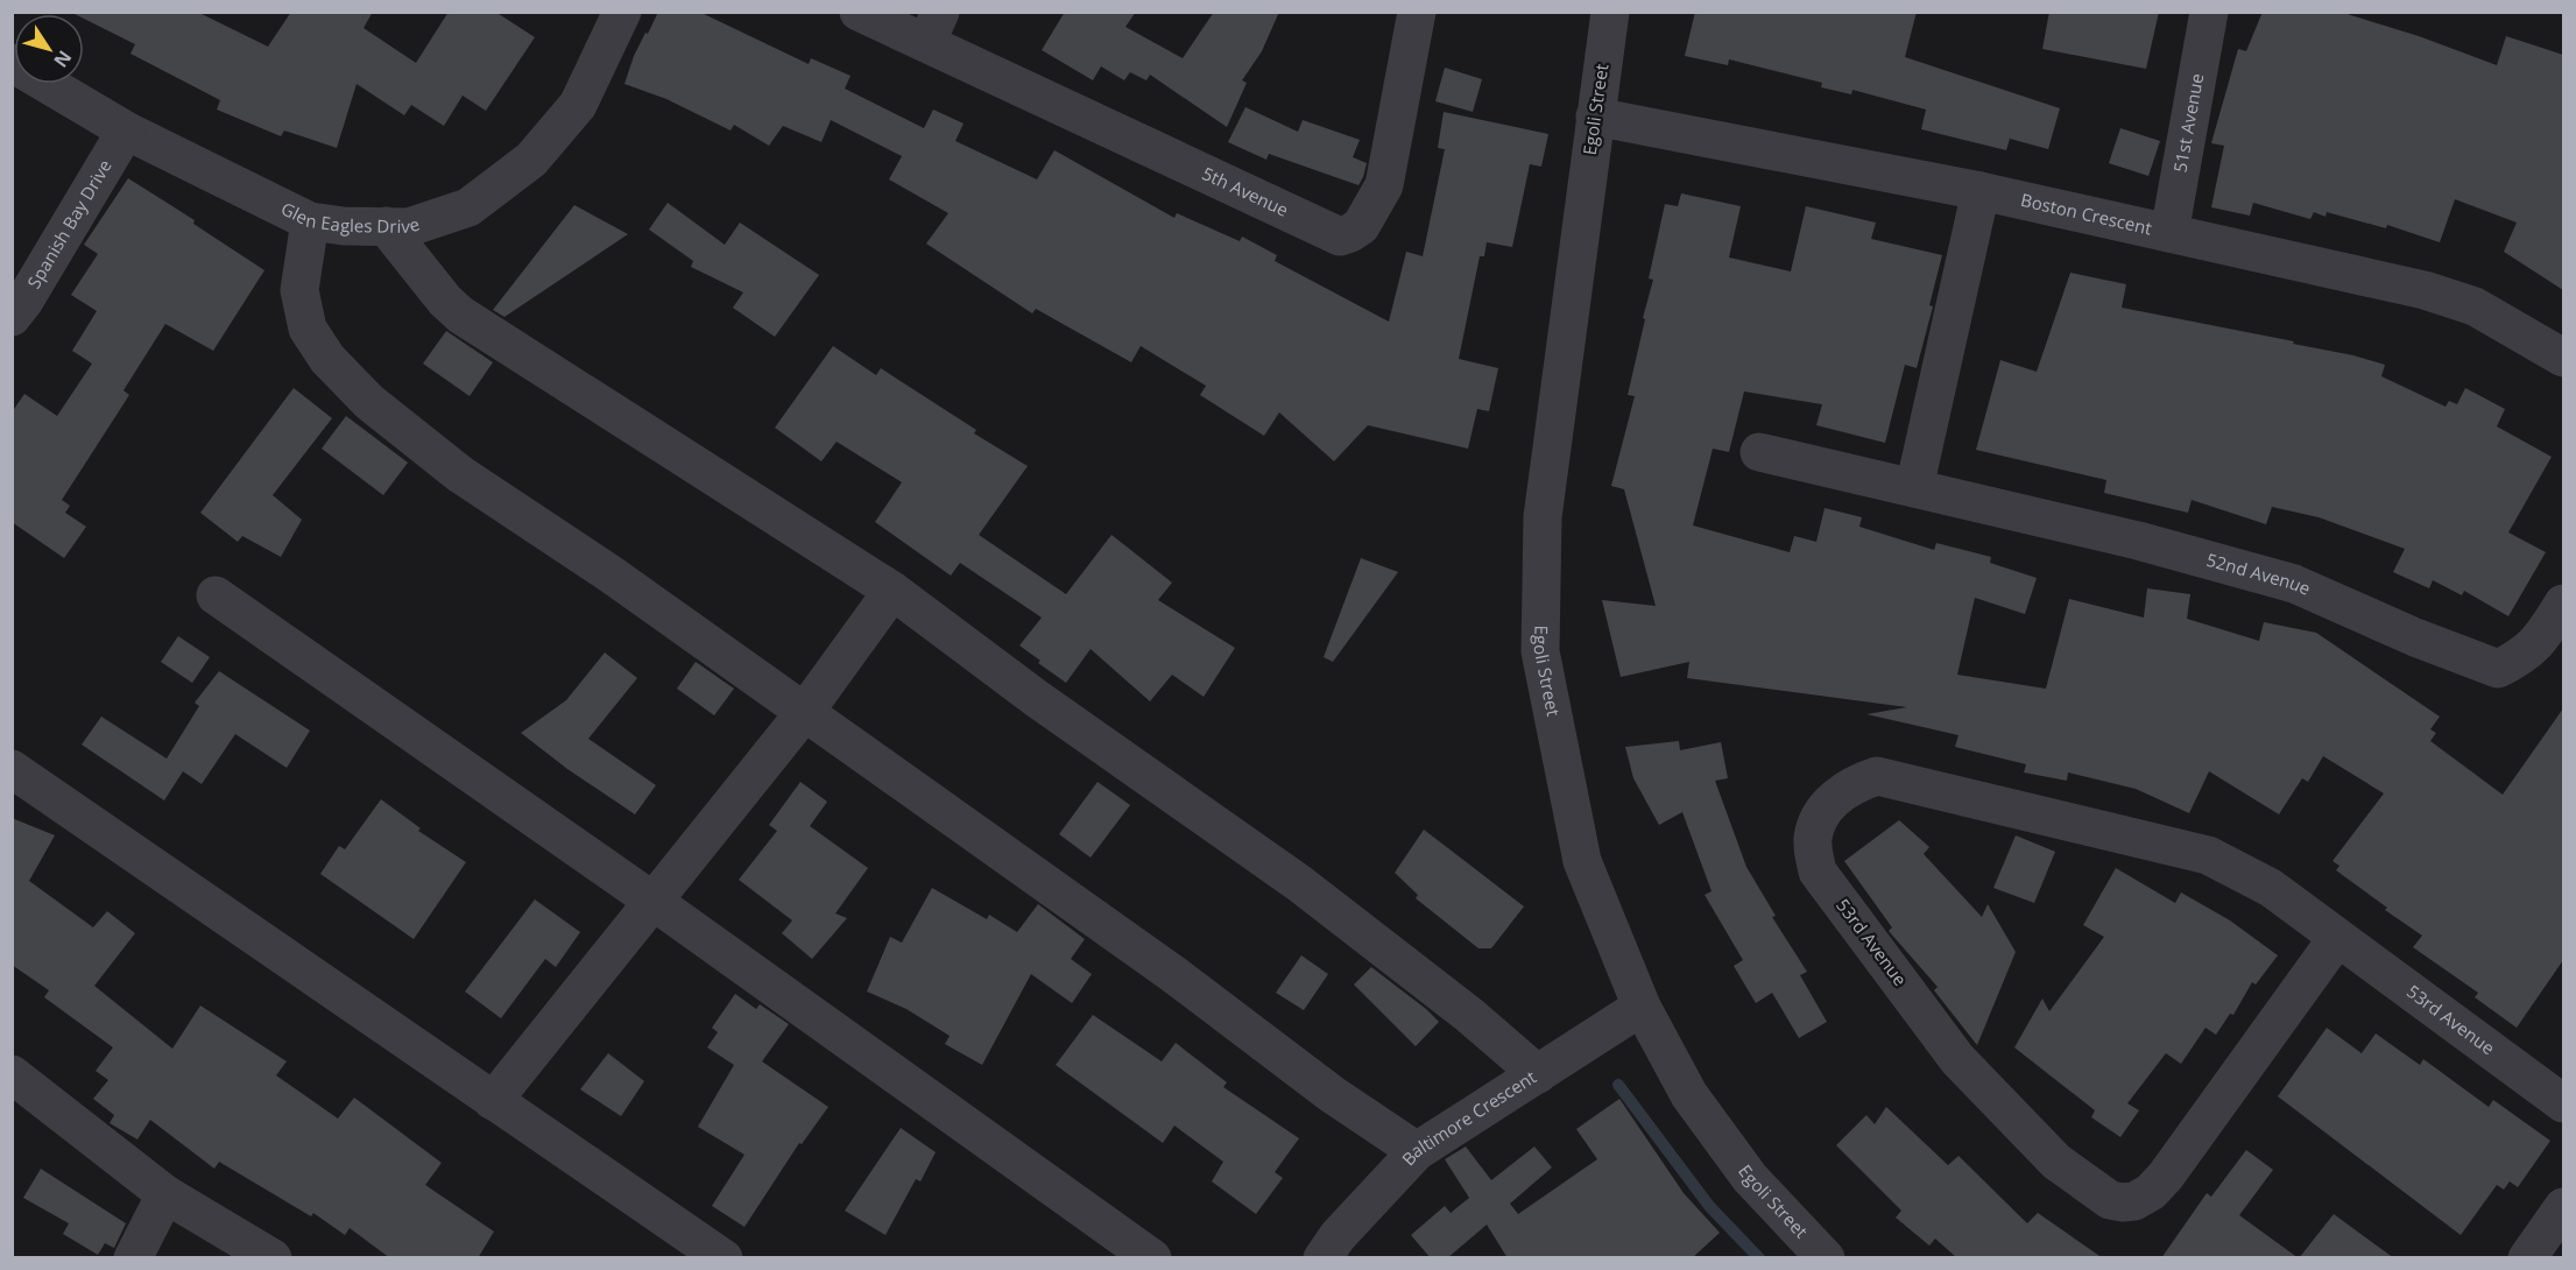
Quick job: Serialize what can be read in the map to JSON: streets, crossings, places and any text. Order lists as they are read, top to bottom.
{
  "streets": {
    "street": [
      "Egoli Street",
      "51st Avenue",
      "5th Avenue",
      "Glen Eagles Drive",
      "Boston Crescent",
      "Spanish Bay Drive",
      "52nd Avenue",
      "53rd Avenue",
      "Baltimore Crescent"
    ]
  },
  "crossings": [
    ["Egoli Street", "Boston Crescent"],
    ["Egoli Street", "Baltimore Crescent"],
    ["51st Avenue", "Boston Crescent"],
    ["Glen Eagles Drive", "Spanish Bay Drive"]
  ],
  "north": "bottom right"
}
